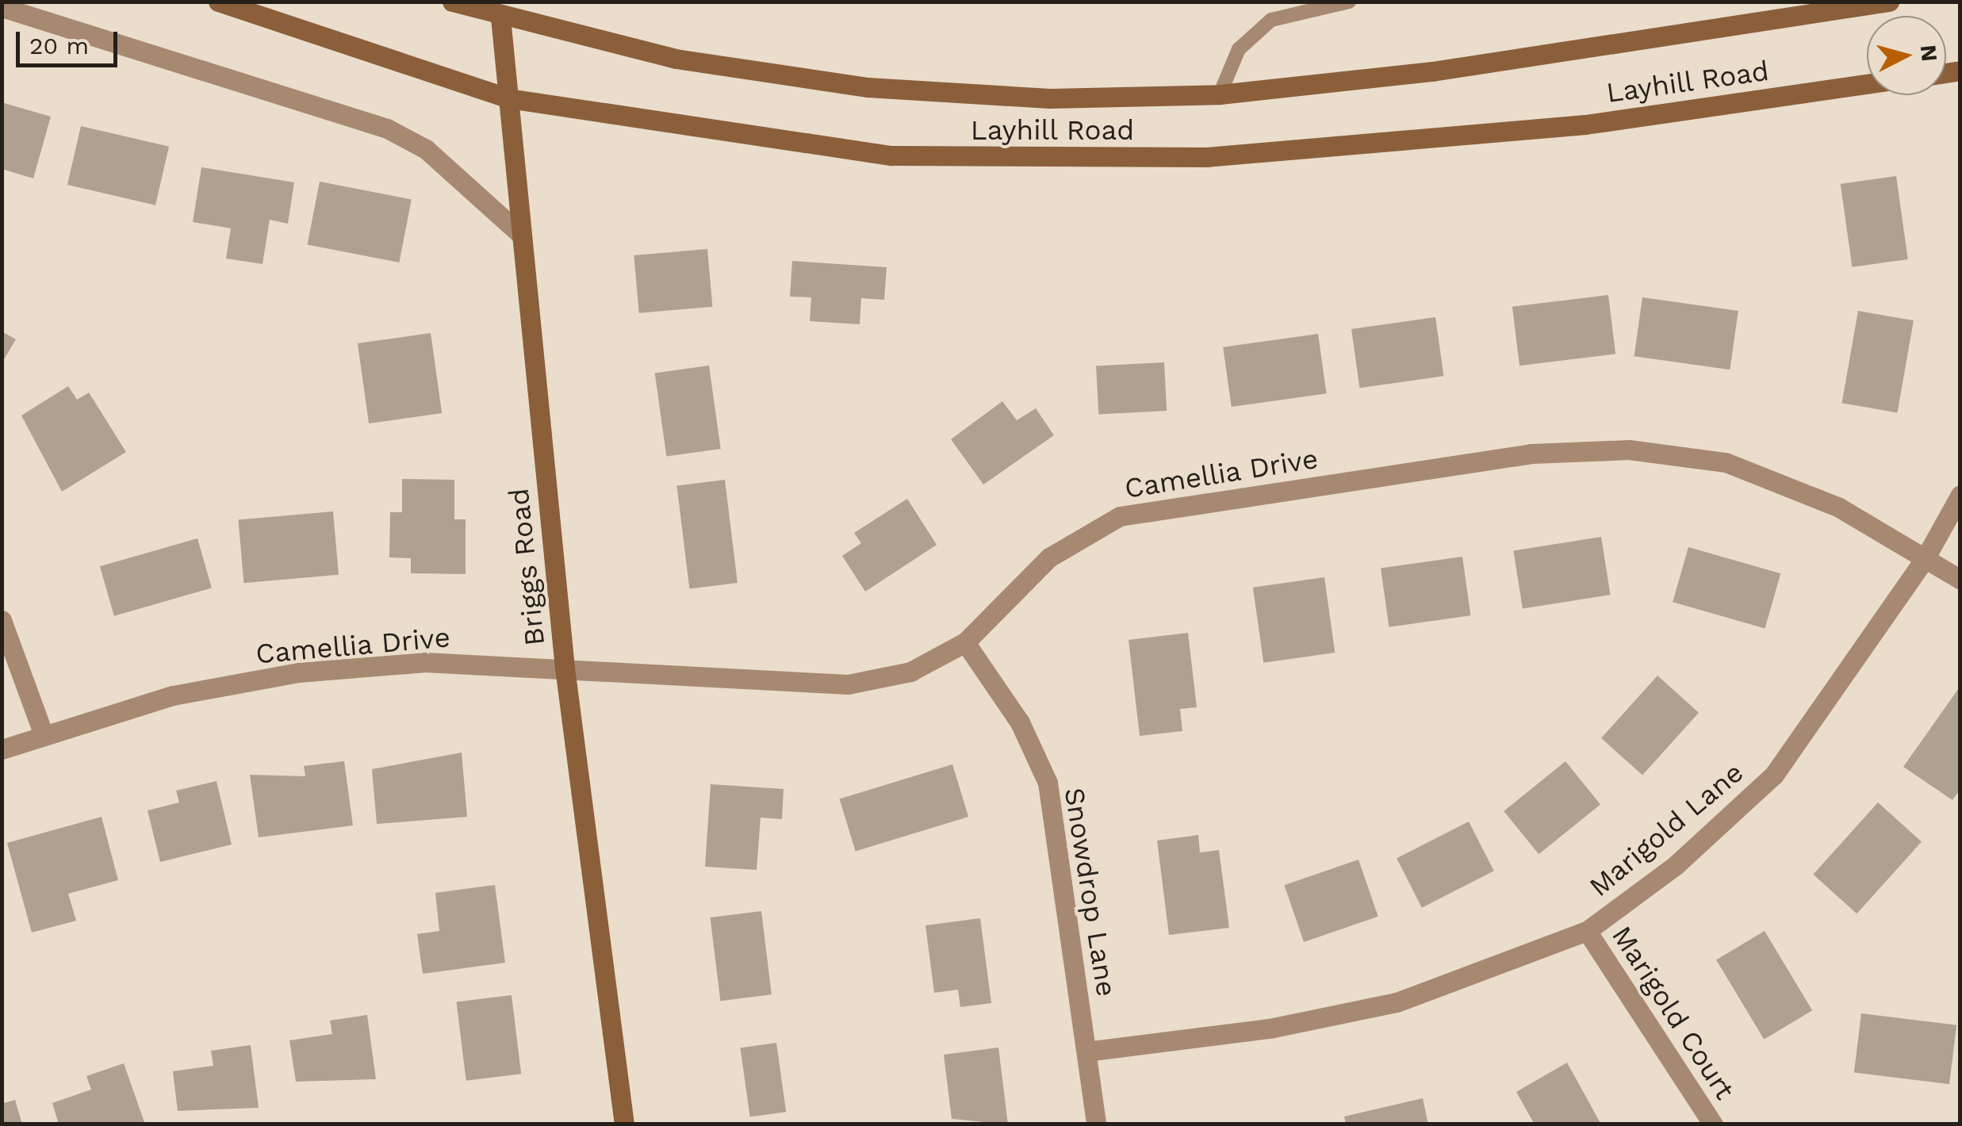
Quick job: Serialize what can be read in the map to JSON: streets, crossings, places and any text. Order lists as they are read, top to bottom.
{
  "streets": {
    "main road": ["Layhill Road", "Briggs Road"],
    "street": [
      "Camellia Drive",
      "Marigold Lane",
      "Snowdrop Lane",
      "Marigold Court"
    ]
  },
  "crossings": [
    ["Layhill Road", "Briggs Road"],
    ["Camellia Drive", "Briggs Road"],
    ["Camellia Drive", "Marigold Lane"],
    ["Camellia Drive", "Snowdrop Lane"],
    ["Marigold Lane", "Snowdrop Lane"],
    ["Marigold Lane", "Marigold Court"]
  ],
  "scale_bar": "20 m",
  "north": "right"
}
